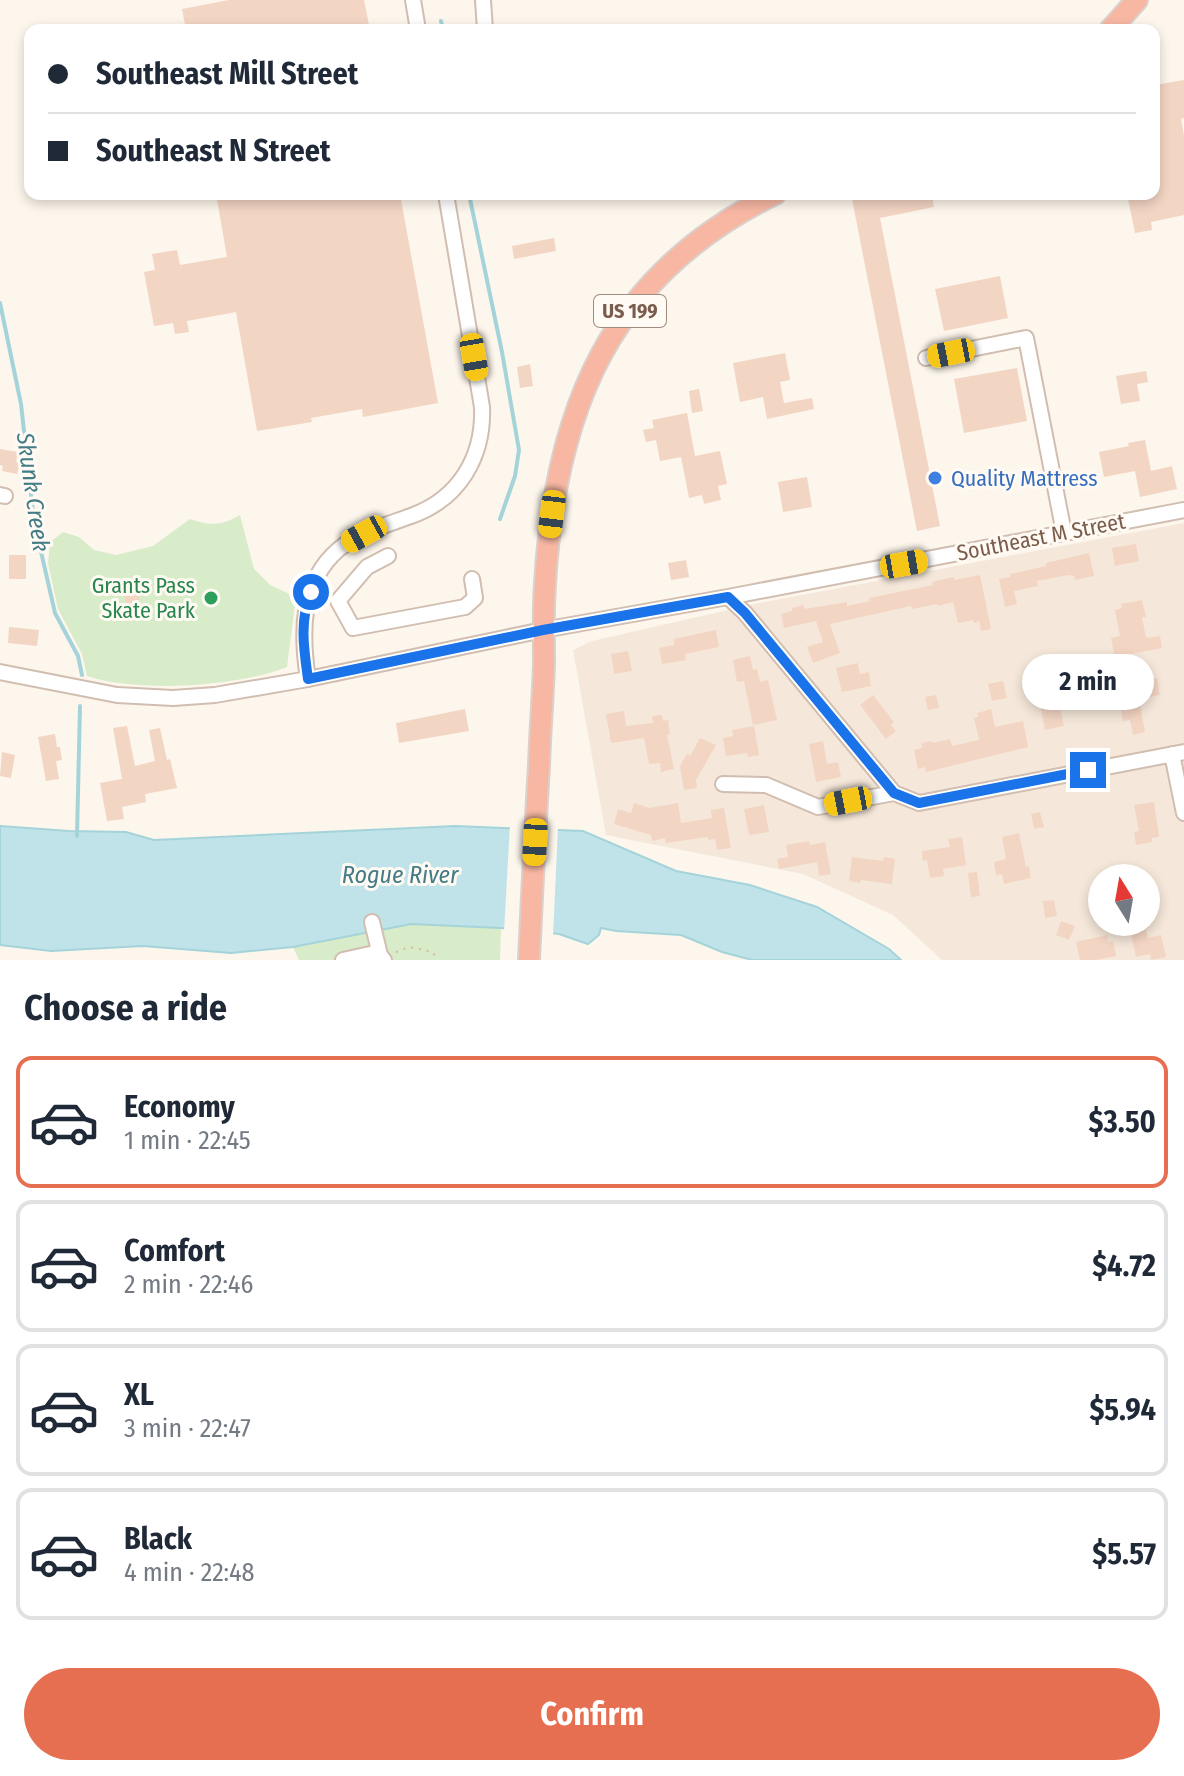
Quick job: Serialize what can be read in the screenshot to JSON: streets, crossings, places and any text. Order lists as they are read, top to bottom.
{
  "streets": {
    "highway": ["US 199"],
    "street": ["Southeast M Street"]
  },
  "crossings": [
    ["US 199", "Southeast M Street"]
  ],
  "water": ["Skunk Creek", "Rogue River"],
  "places": ["Quality Mattress", "Grants Pass Skate Park"],
  "north": "top",
  "page": {
    "banner": ["Southeast Mill Street", "Southeast N Street"],
    "bubble": "2 min",
    "heading": "Choose a ride",
    "list": [
      {
        "name": "Economy",
        "note": "1 min · 22:45",
        "value": "$3.50"
      },
      {
        "name": "Comfort",
        "note": "2 min · 22:46",
        "value": "$4.72"
      },
      {
        "name": "XL",
        "note": "3 min · 22:47",
        "value": "$5.94"
      },
      {
        "name": "Black",
        "note": "4 min · 22:48",
        "value": "$5.57"
      }
    ],
    "buttons": "Confirm"
  }
}
